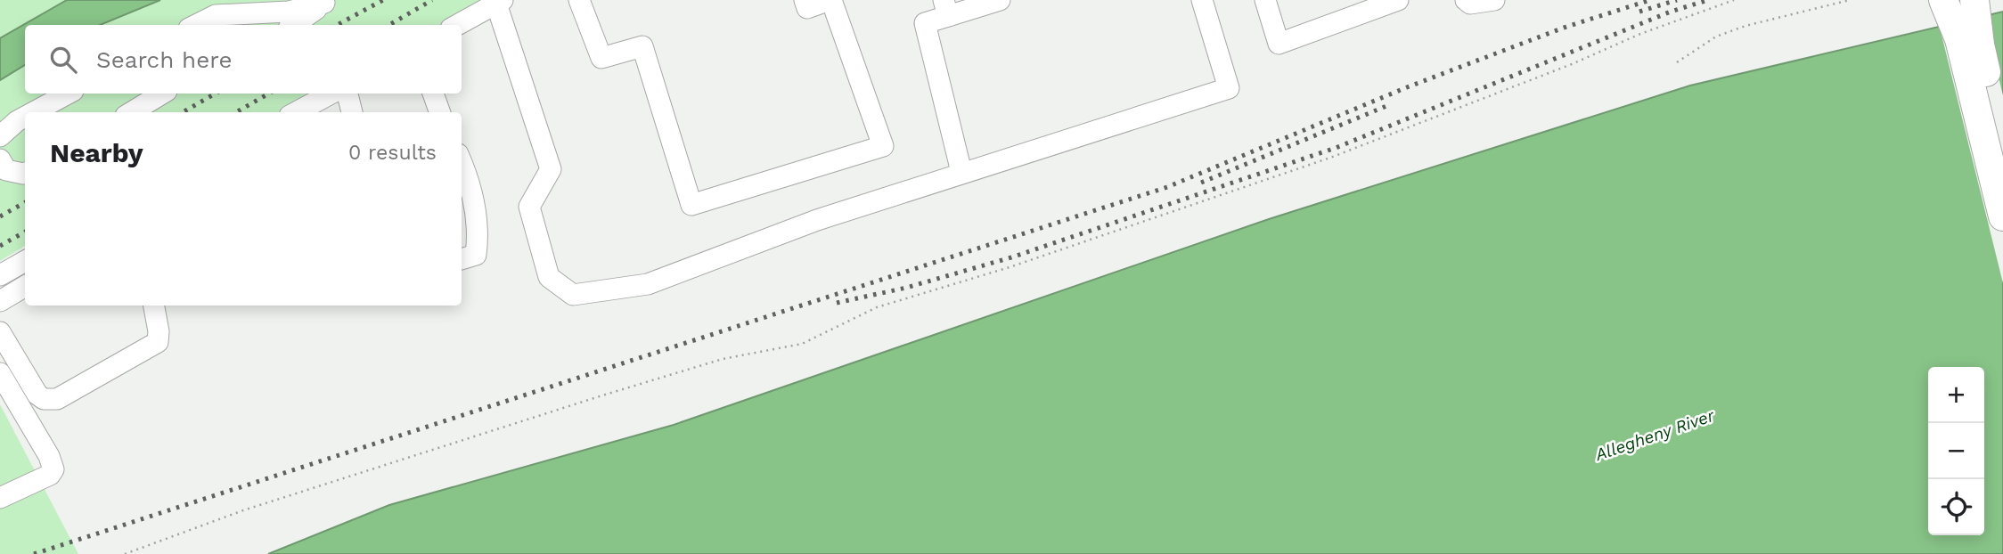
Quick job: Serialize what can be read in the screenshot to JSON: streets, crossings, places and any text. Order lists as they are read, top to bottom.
{
  "water": ["Allegheny River"],
  "page": {
    "search": "Search here",
    "heading": ["Nearby", "0 results"],
    "map_buttons": ["+", "−"]
  }
}
